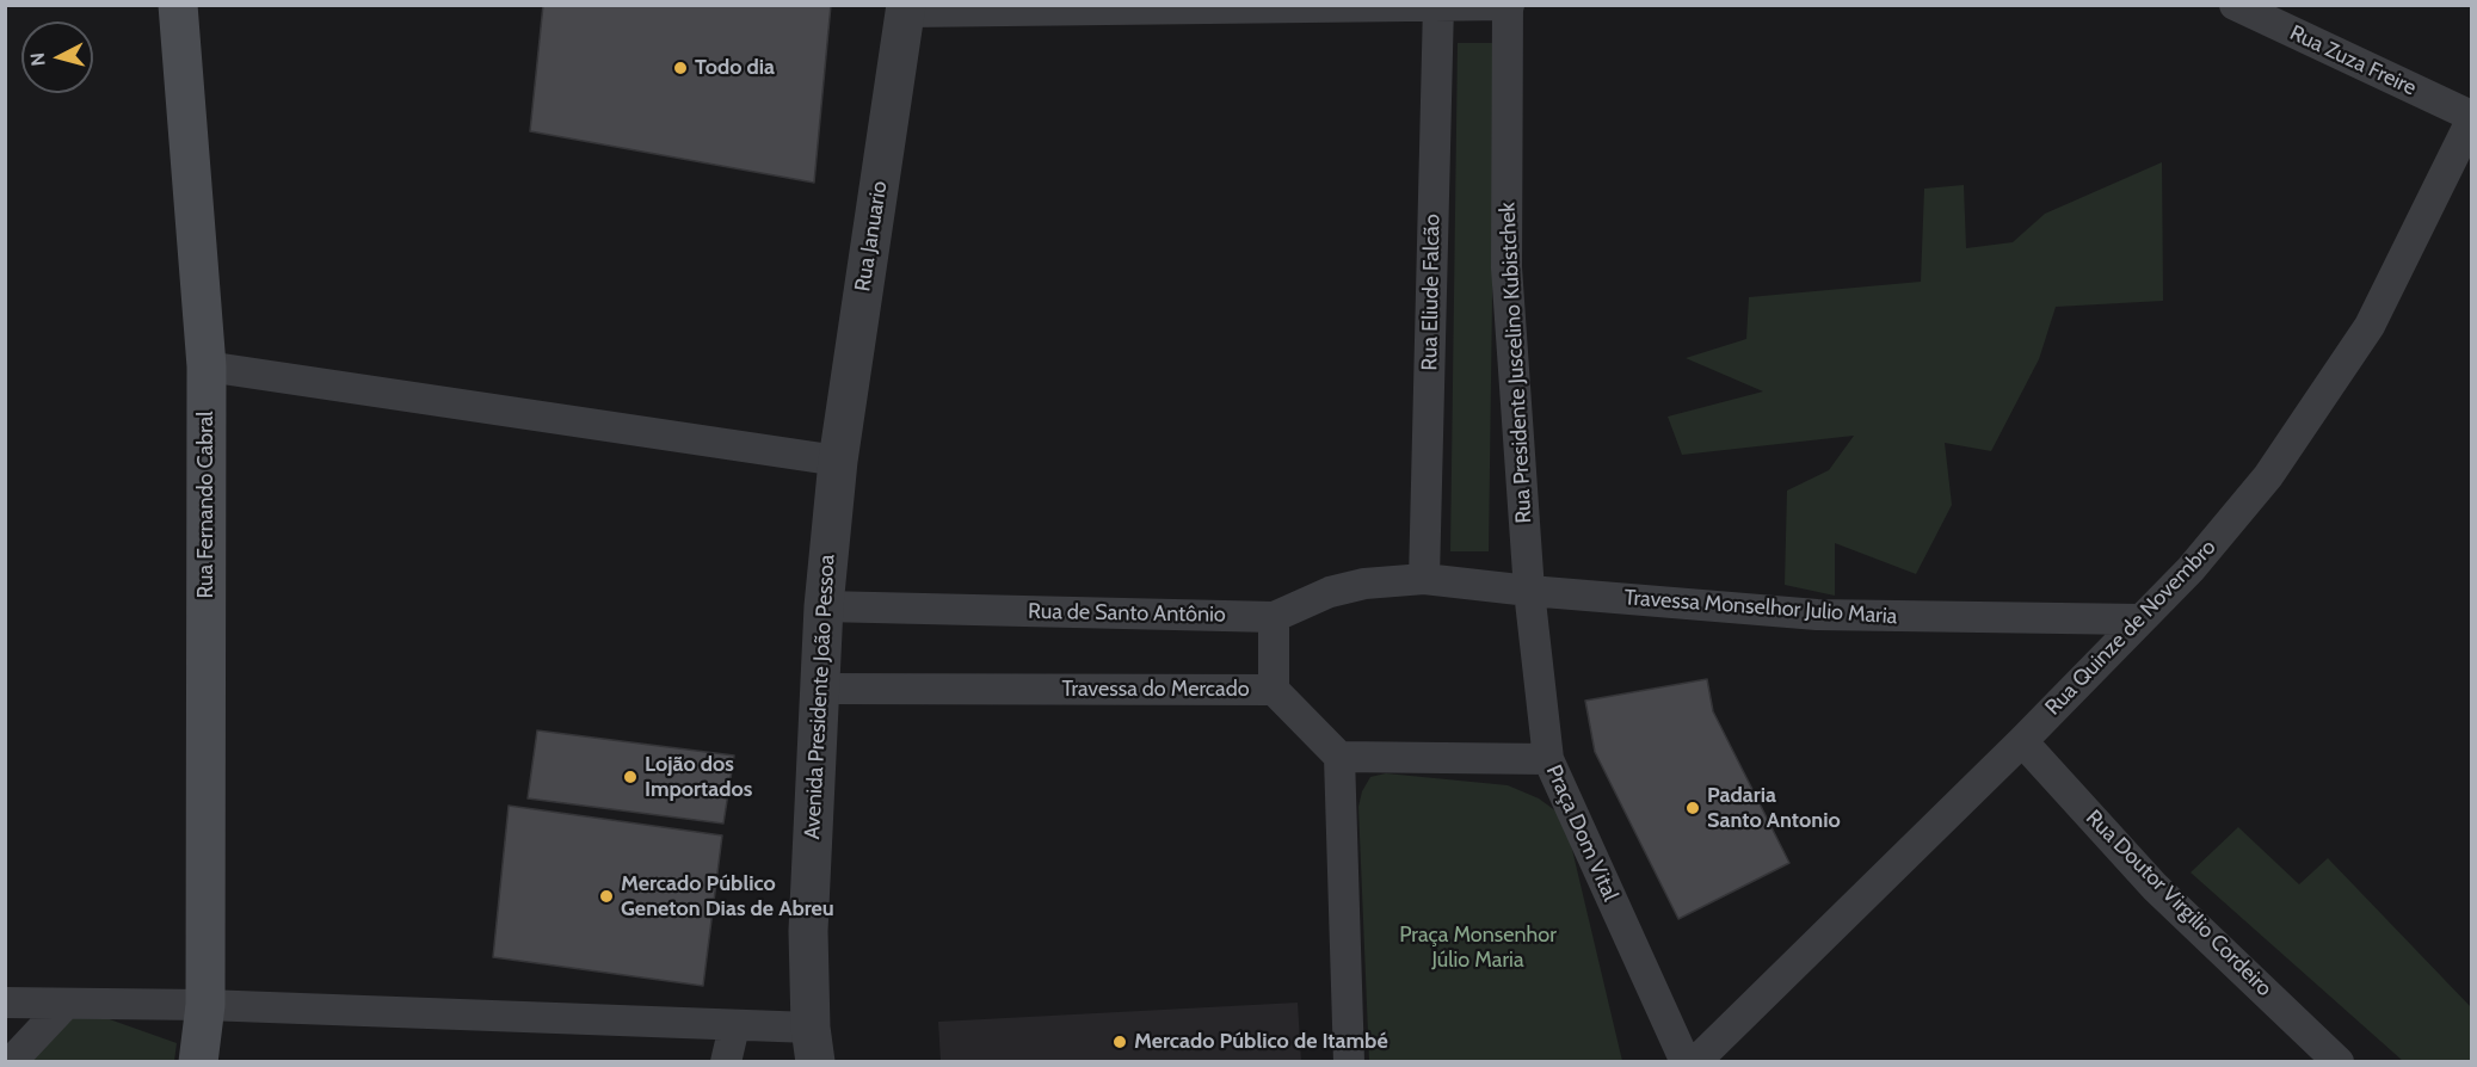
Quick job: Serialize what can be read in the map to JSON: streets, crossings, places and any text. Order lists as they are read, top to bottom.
{
  "streets": {
    "main road": ["Rua Fernando Cabral"],
    "street": [
      "Rua Zuza Freire",
      "Rua Januario",
      "Rua Eliude Falcão",
      "Rua Presidente Juscelino Kubistchek",
      "Travessa Monselhor Julio Maria",
      "Rua de Santo Antônio",
      "Rua Quinze de Novembro",
      "Travessa do Mercado",
      "Avenida Presidente João Pessoa",
      "Praça Dom Vital",
      "Rua Doutor Virgilio Cordeiro"
    ]
  },
  "crossings": [
    ["Rua Zuza Freire", "Rua Quinze de Novembro"],
    ["Rua Januario", "Avenida Presidente João Pessoa"],
    ["Rua Eliude Falcão", "Travessa Monselhor Julio Maria"],
    ["Rua Eliude Falcão", "Rua de Santo Antônio"],
    ["Rua Presidente Juscelino Kubistchek", "Travessa Monselhor Julio Maria"],
    ["Rua Presidente Juscelino Kubistchek", "Praça Dom Vital"],
    ["Travessa Monselhor Julio Maria", "Rua de Santo Antônio"],
    ["Travessa Monselhor Julio Maria", "Rua Quinze de Novembro"],
    ["Travessa Monselhor Julio Maria", "Praça Dom Vital"],
    ["Rua de Santo Antônio", "Avenida Presidente João Pessoa"],
    ["Rua Quinze de Novembro", "Rua Doutor Virgilio Cordeiro"],
    ["Travessa do Mercado", "Avenida Presidente João Pessoa"]
  ],
  "parks": ["Praça Monsenhor Júlio Maria"],
  "places": [
    "Todo dia",
    "Lojão dos Importados",
    "Padaria Santo Antonio",
    "Mercado Público Geneton Dias de Abreu",
    "Mercado Público de Itambé"
  ],
  "north": "left"
}
